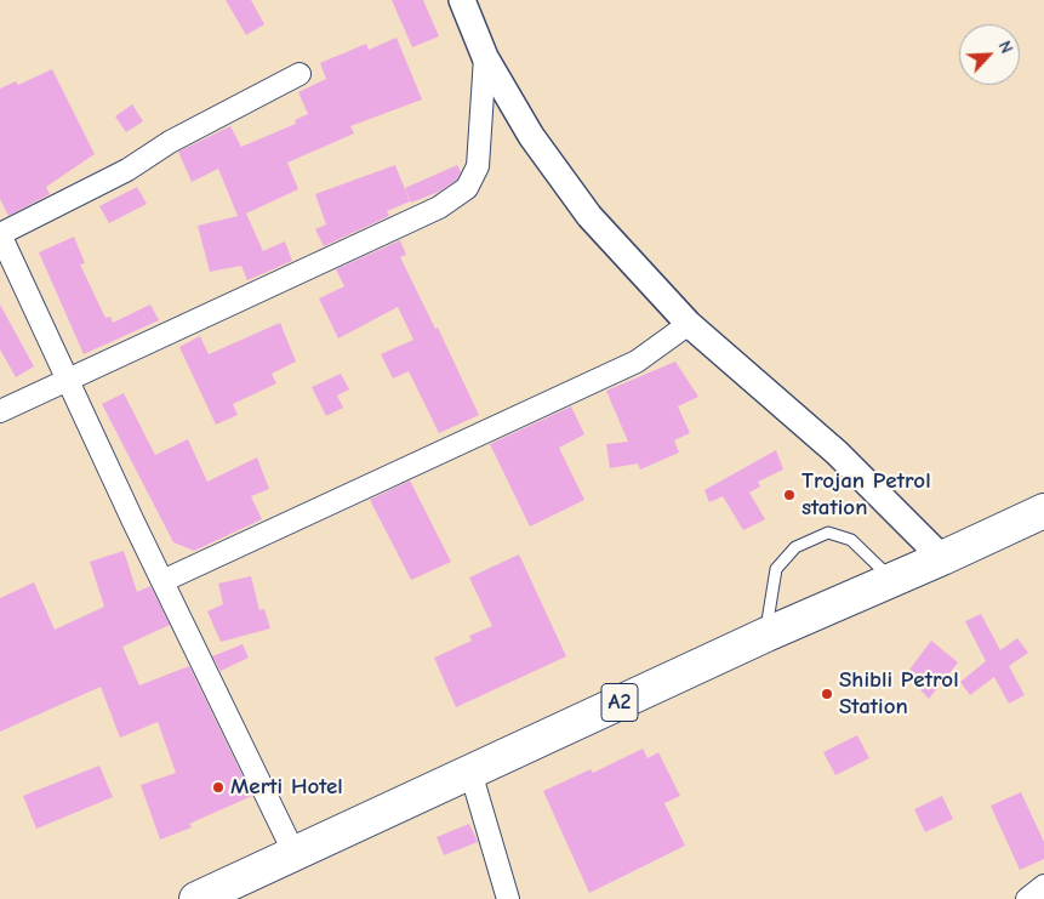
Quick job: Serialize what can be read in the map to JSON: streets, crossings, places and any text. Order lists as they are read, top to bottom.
{
  "streets": {
    "highway": ["A2"]
  },
  "places": ["Trojan Petrol station", "Shibli Petrol Station", "Merti Hotel"],
  "north": "top right"
}
